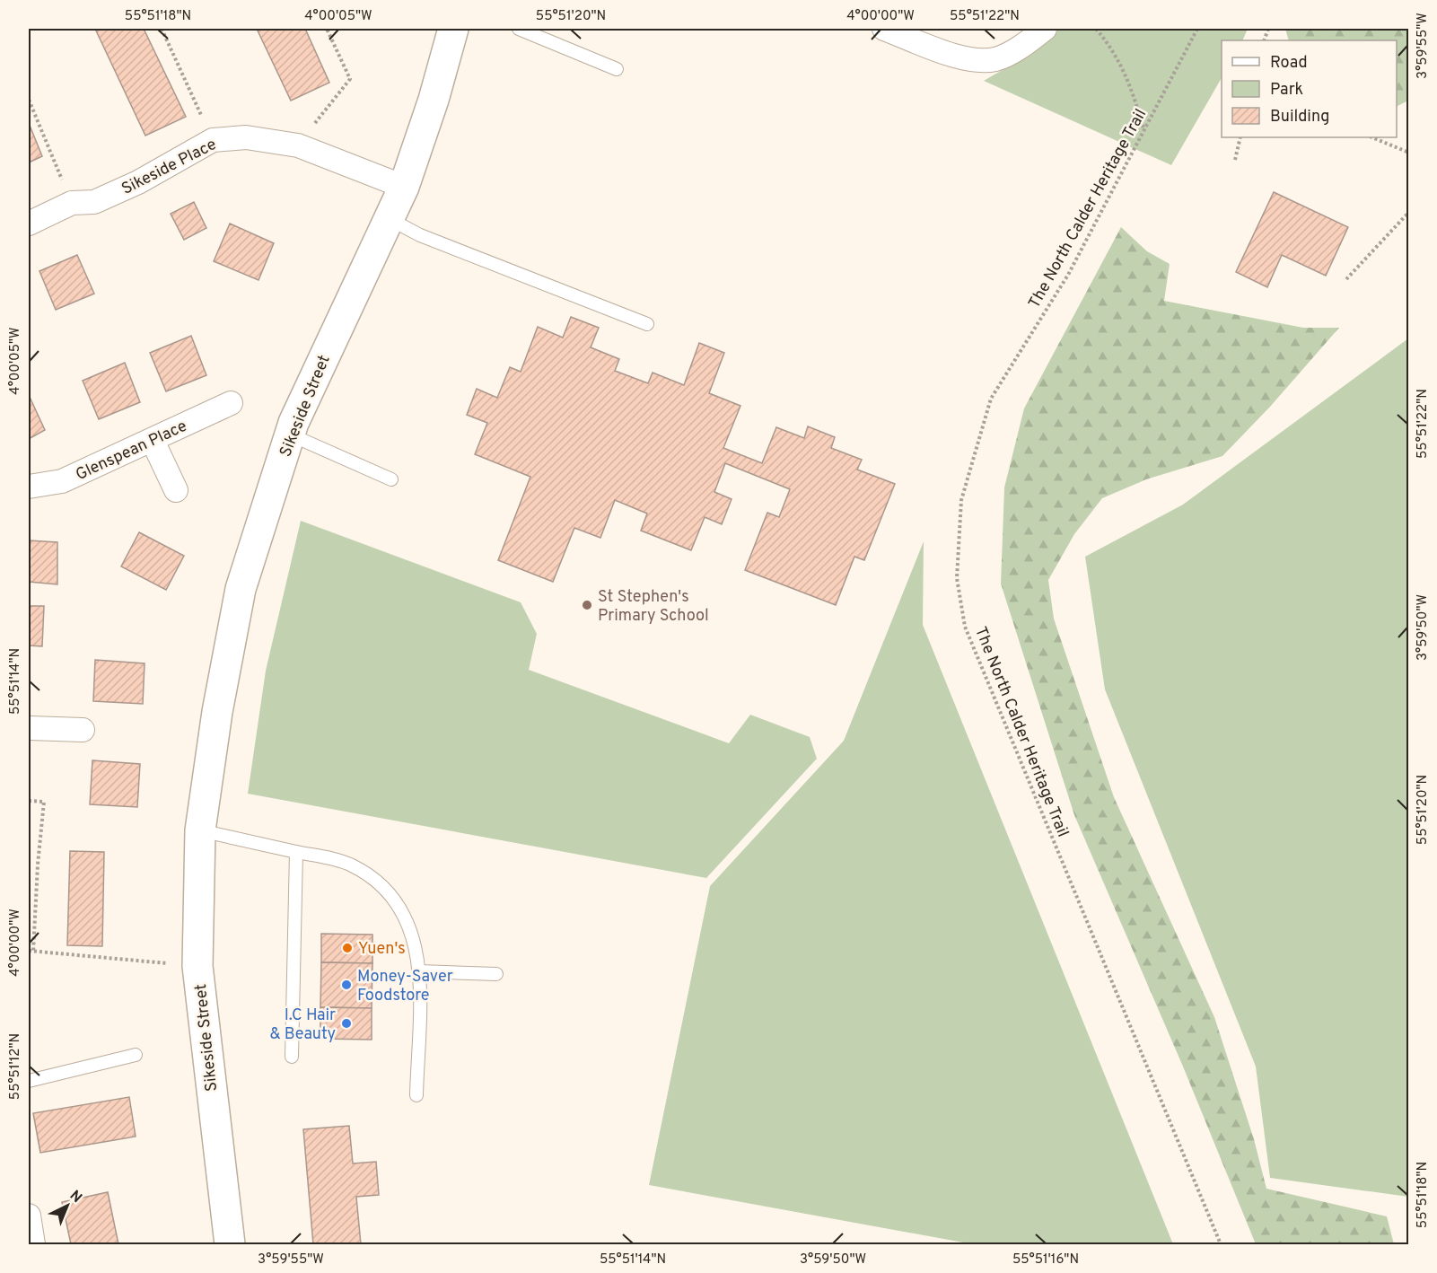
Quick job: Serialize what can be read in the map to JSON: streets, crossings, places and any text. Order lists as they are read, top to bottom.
{
  "streets": {
    "street": ["Sikeside Place", "Sikeside Street", "Glenspean Place"],
    "path": ["The North Calder Heritage Trail"]
  },
  "crossings": [
    ["Sikeside Place", "Sikeside Street"]
  ],
  "places": [
    "St Stephen's Primary School",
    "Yuen's",
    "Money-Saver Foodstore",
    "I.C Hair & Beauty"
  ],
  "legend": ["Road", "Park", "Building"],
  "north": "top right",
  "coordinates": [
    "55°51'18\"N",
    "4°00'05\"W",
    "55°51'20\"N",
    "4°00'00\"W",
    "55°51'22\"N",
    "3°59'55\"W",
    "3°59'50\"W",
    "55°51'14\"N",
    "55°51'12\"N",
    "55°51'16\"N"
  ]
}
